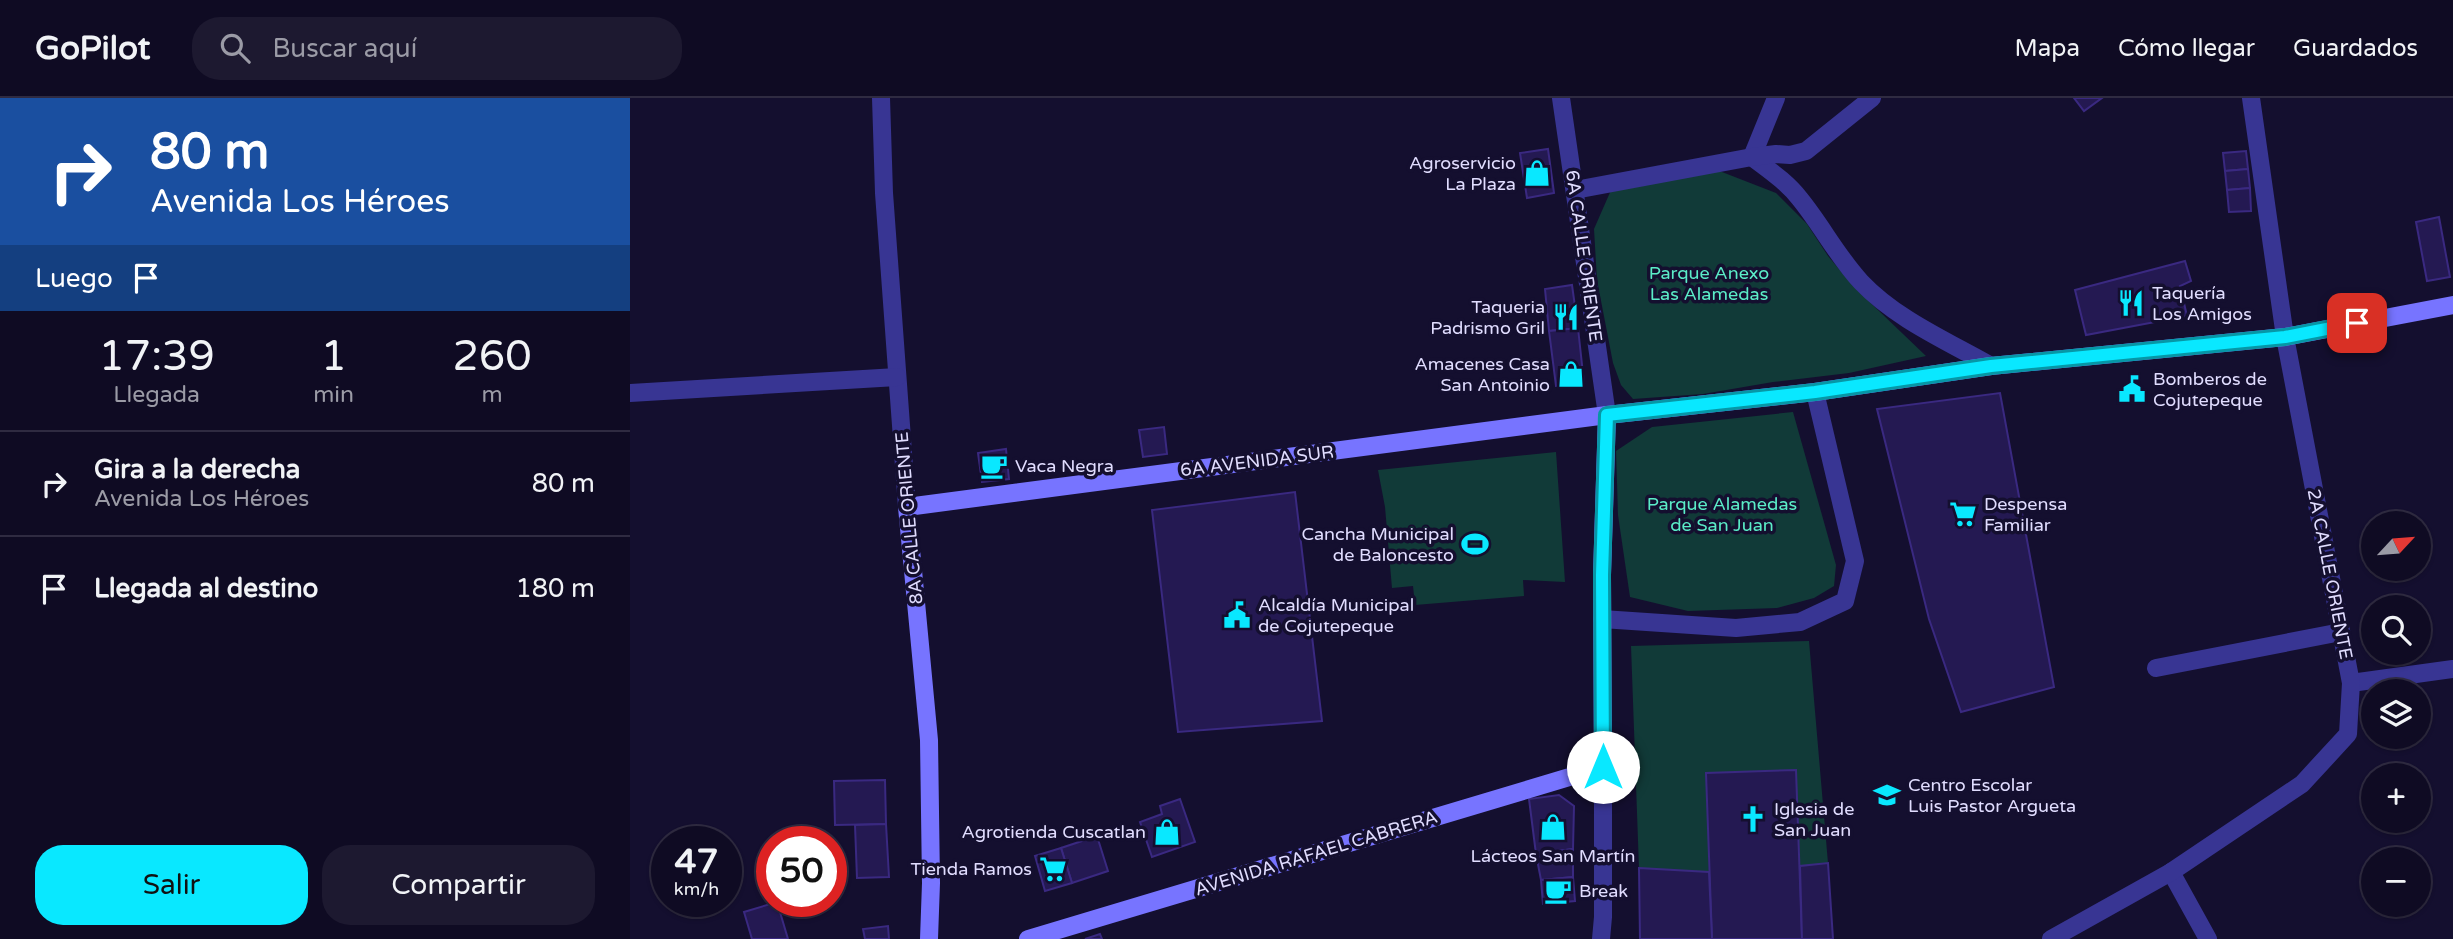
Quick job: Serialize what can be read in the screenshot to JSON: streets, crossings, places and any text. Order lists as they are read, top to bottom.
{
  "streets": {
    "main road": ["6A AVENIDA SUR", "8A CALLE ORIENTE", "AVENIDA RAFAEL CABRERA"],
    "street": ["6A CALLE ORIENTE", "2A CALLE ORIENTE"]
  },
  "crossings": [
    ["6A CALLE ORIENTE", "6A AVENIDA SUR"],
    ["6A AVENIDA SUR", "8A CALLE ORIENTE"],
    ["6A AVENIDA SUR", "2A CALLE ORIENTE"]
  ],
  "parks": ["Parque Anexo Las Alamedas", "Parque Alamedas de San Juan"],
  "places": {
    "shop": [
      "Agroservicio La Plaza",
      "Amacenes Casa San Antoinio",
      "Lácteos San Martín",
      "Agrotienda Cuscatlan"
    ],
    "restaurant": ["Taquería Los Amigos", "Taqueria Padrismo Gril"],
    "public building": ["Bomberos de Cojutepeque", "Alcaldía Municipal de Cojutepeque"],
    "cafe": ["Vaca Negra", "Break"],
    "supermarket": ["Despensa Familiar", "Tienda Ramos"],
    "sports": ["Cancha Municipal de Baloncesto"],
    "school or university": ["Centro Escolar Luis Pastor Argueta"],
    "church": ["Iglesia de San Juan"]
  },
  "north": "top right",
  "page": {
    "header": "GoPilot",
    "search": "Buscar aquí",
    "nav": ["Mapa", "Cómo llegar", "Guardados"],
    "turn": ["80 m", "Avenida Los Héroes"],
    "then": "Luego",
    "eta": [
      "17:39",
      "Llegada",
      "1",
      "min",
      "260",
      "m"
    ],
    "list": [
      {
        "name": "Gira a la derecha",
        "note": "Avenida Los Héroes",
        "value": "80 m"
      },
      {
        "name": "Llegada al destino",
        "value": "180 m"
      }
    ],
    "map_buttons": ["+", "−"],
    "speed": "47 km/h",
    "limit": "50",
    "buttons": ["Salir", "Compartir"]
  }
}
